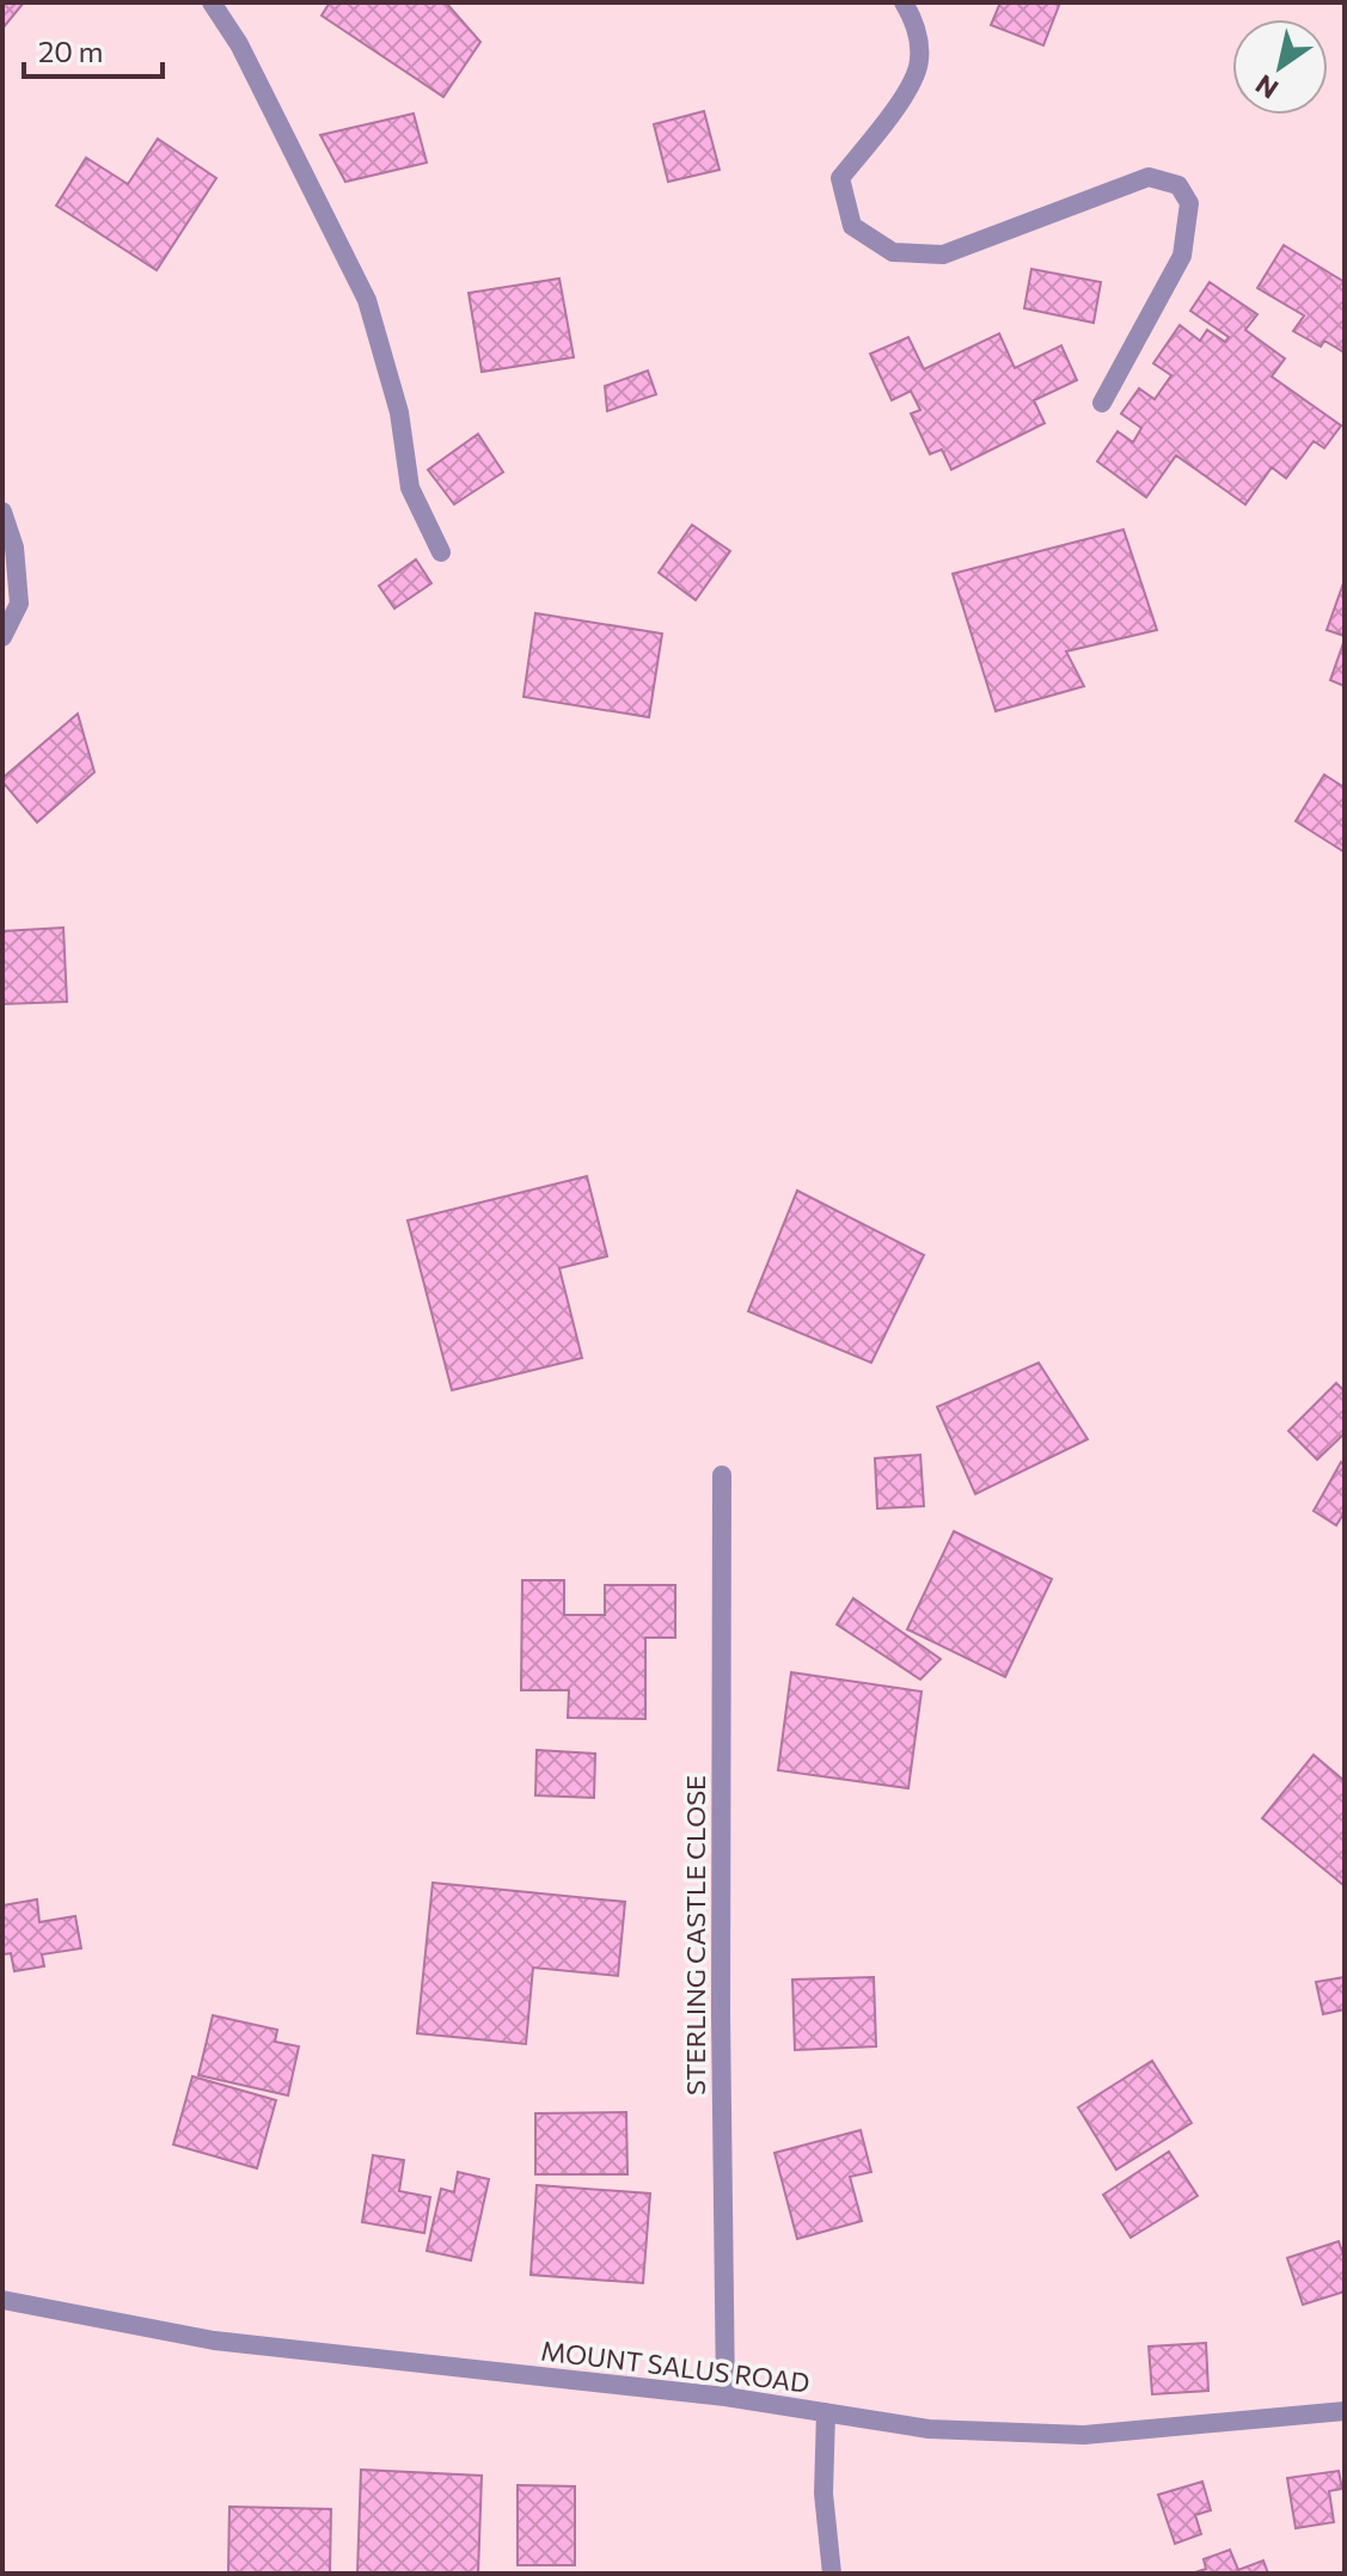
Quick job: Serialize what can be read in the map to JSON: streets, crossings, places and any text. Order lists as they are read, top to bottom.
{
  "streets": {
    "street": ["STERLING CASTLE CLOSE", "MOUNT SALUS ROAD"]
  },
  "crossings": [
    ["STERLING CASTLE CLOSE", "MOUNT SALUS ROAD"]
  ],
  "scale_bar": "20 m",
  "north": "bottom left"
}
